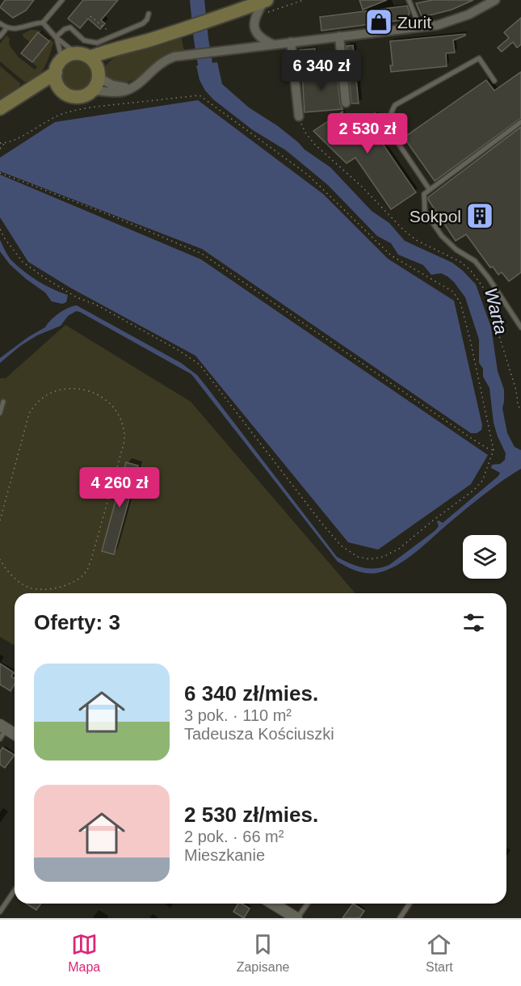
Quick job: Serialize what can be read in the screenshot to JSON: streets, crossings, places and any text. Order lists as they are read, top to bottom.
{
  "water": ["Warta"],
  "places": {
    "shop": ["Zurit"],
    "building": ["Sokpol"]
  },
  "page": {
    "price": ["6 340 zł", "2 530 zł", "4 260 zł"],
    "heading": "Oferty: 3",
    "list": [
      {
        "name": "6 340 zł/mies.",
        "note": "3 pok. · 110 m² · Tadeusza Kościuszki"
      },
      {
        "name": "2 530 zł/mies.",
        "note": "2 pok. · 66 m² · Mieszkanie"
      }
    ],
    "tabs": ["Mapa", "Zapisane", "Start"]
  }
}
